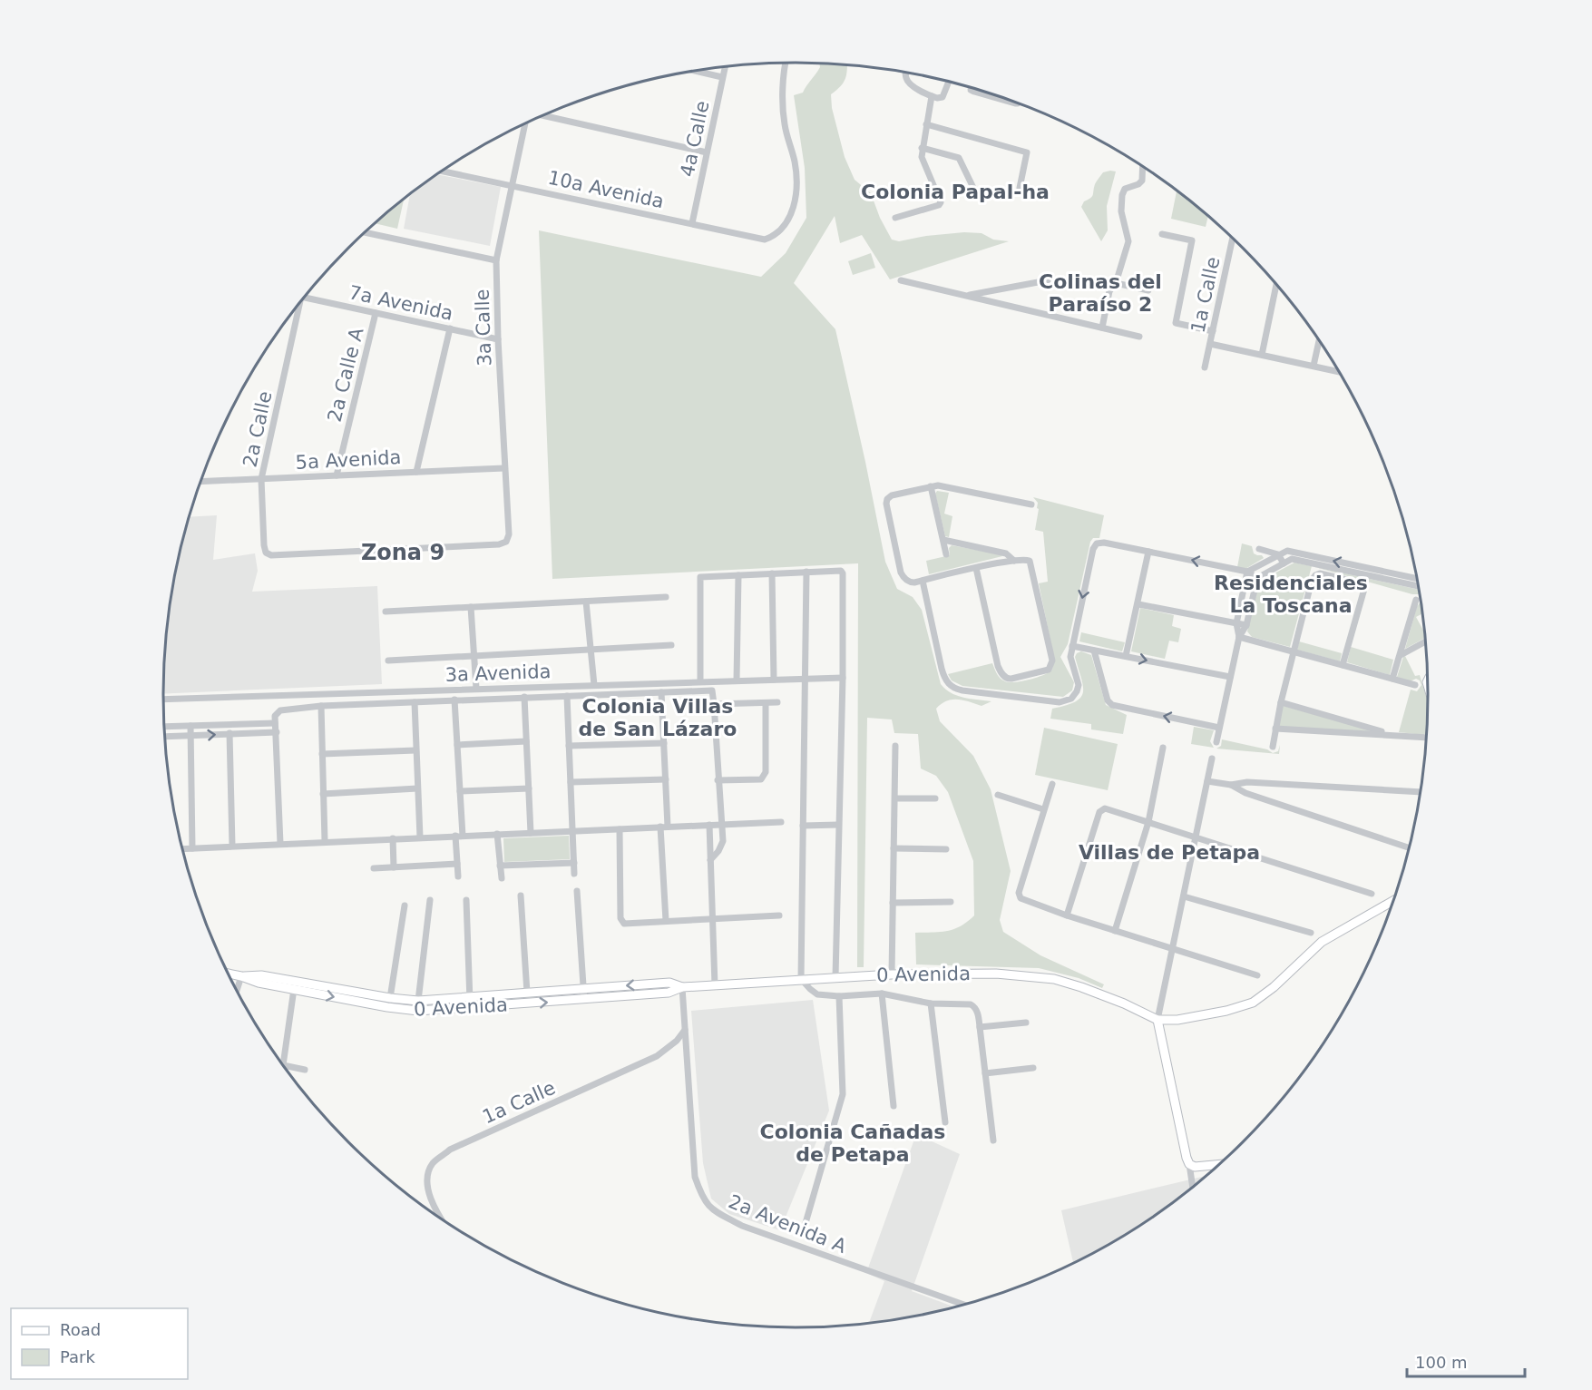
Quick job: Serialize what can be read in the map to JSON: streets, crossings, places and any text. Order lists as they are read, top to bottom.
{
  "streets": {
    "main road": ["0 Avenida"],
    "street": [
      "4a Calle",
      "10a Avenida",
      "1a Calle",
      "7a Avenida",
      "3a Calle",
      "2a Calle A",
      "2a Calle",
      "5a Avenida",
      "3a Avenida",
      "2a Avenida A"
    ]
  },
  "crossings": [
    ["4a Calle", "10a Avenida"],
    ["10a Avenida", "3a Calle"],
    ["1a Calle", "2a Avenida A"],
    ["7a Avenida", "3a Calle"],
    ["7a Avenida", "2a Calle A"],
    ["3a Calle", "2a Calle"],
    ["3a Calle", "5a Avenida"],
    ["2a Calle A", "5a Avenida"],
    ["2a Calle", "5a Avenida"],
    ["0 Avenida", "2a Avenida A"]
  ],
  "districts": [
    "Colonia Papal-ha",
    "Colinas del Paraíso 2",
    "Zona 9",
    "Residenciales La Toscana",
    "Colonia Villas de San Lázaro",
    "Villas de Petapa",
    "Colonia Cañadas de Petapa"
  ],
  "legend": ["Road", "Park"],
  "scale_bar": "100 m"
}
